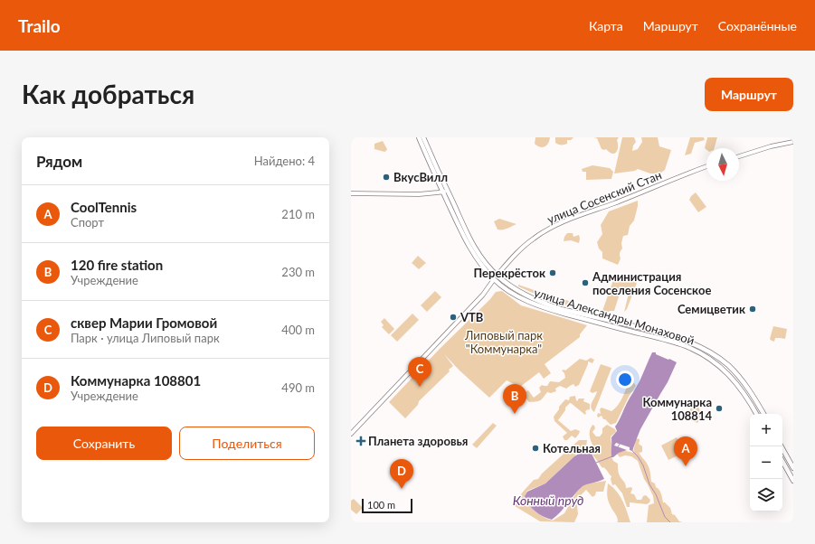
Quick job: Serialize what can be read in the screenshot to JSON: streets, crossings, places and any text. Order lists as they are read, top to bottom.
{
  "streets": {
    "main road": ["улица Александры Монаховой"],
    "street": ["улица Сосенский Стан"]
  },
  "crossings": [
    ["улица Сосенский Стан", "улица Александры Монаховой"]
  ],
  "water": ["Конный пруд"],
  "parks": ["Липовый парк \"Коммунарка\""],
  "places": {
    "other": [
      "ВкусВилл",
      "Перекрёсток",
      "Администрация поселения Сосенское",
      "Семицветик",
      "VTB",
      "Коммунарка 108814",
      "Котельная"
    ],
    "health": ["Планета здоровья"]
  },
  "scale_bar": "100 m",
  "north": "bottom",
  "page": {
    "header": "Trailo",
    "nav": ["Карта", "Маршрут", "Сохранённые"],
    "buttons": [
      "Маршрут",
      ["Сохранить", "Поделиться"]
    ],
    "title": "Как добраться",
    "heading": ["Рядом", "Найдено: 4"],
    "list": [
      {
        "mark": "A",
        "name": "CoolTennis",
        "note": "Спорт",
        "value": "210 m"
      },
      {
        "mark": "B",
        "name": "120 fire station",
        "note": "Учреждение",
        "value": "230 m"
      },
      {
        "mark": "C",
        "name": "сквер Марии Громовой",
        "note": "Парк · улица Липовый парк",
        "value": "400 m"
      },
      {
        "mark": "D",
        "name": "Коммунарка 108801",
        "note": "Учреждение",
        "value": "490 m"
      }
    ],
    "pins": [
      "C",
      "B",
      "A",
      "D"
    ],
    "map_buttons": ["+", "−"],
    "scale": "100 m"
  }
}
